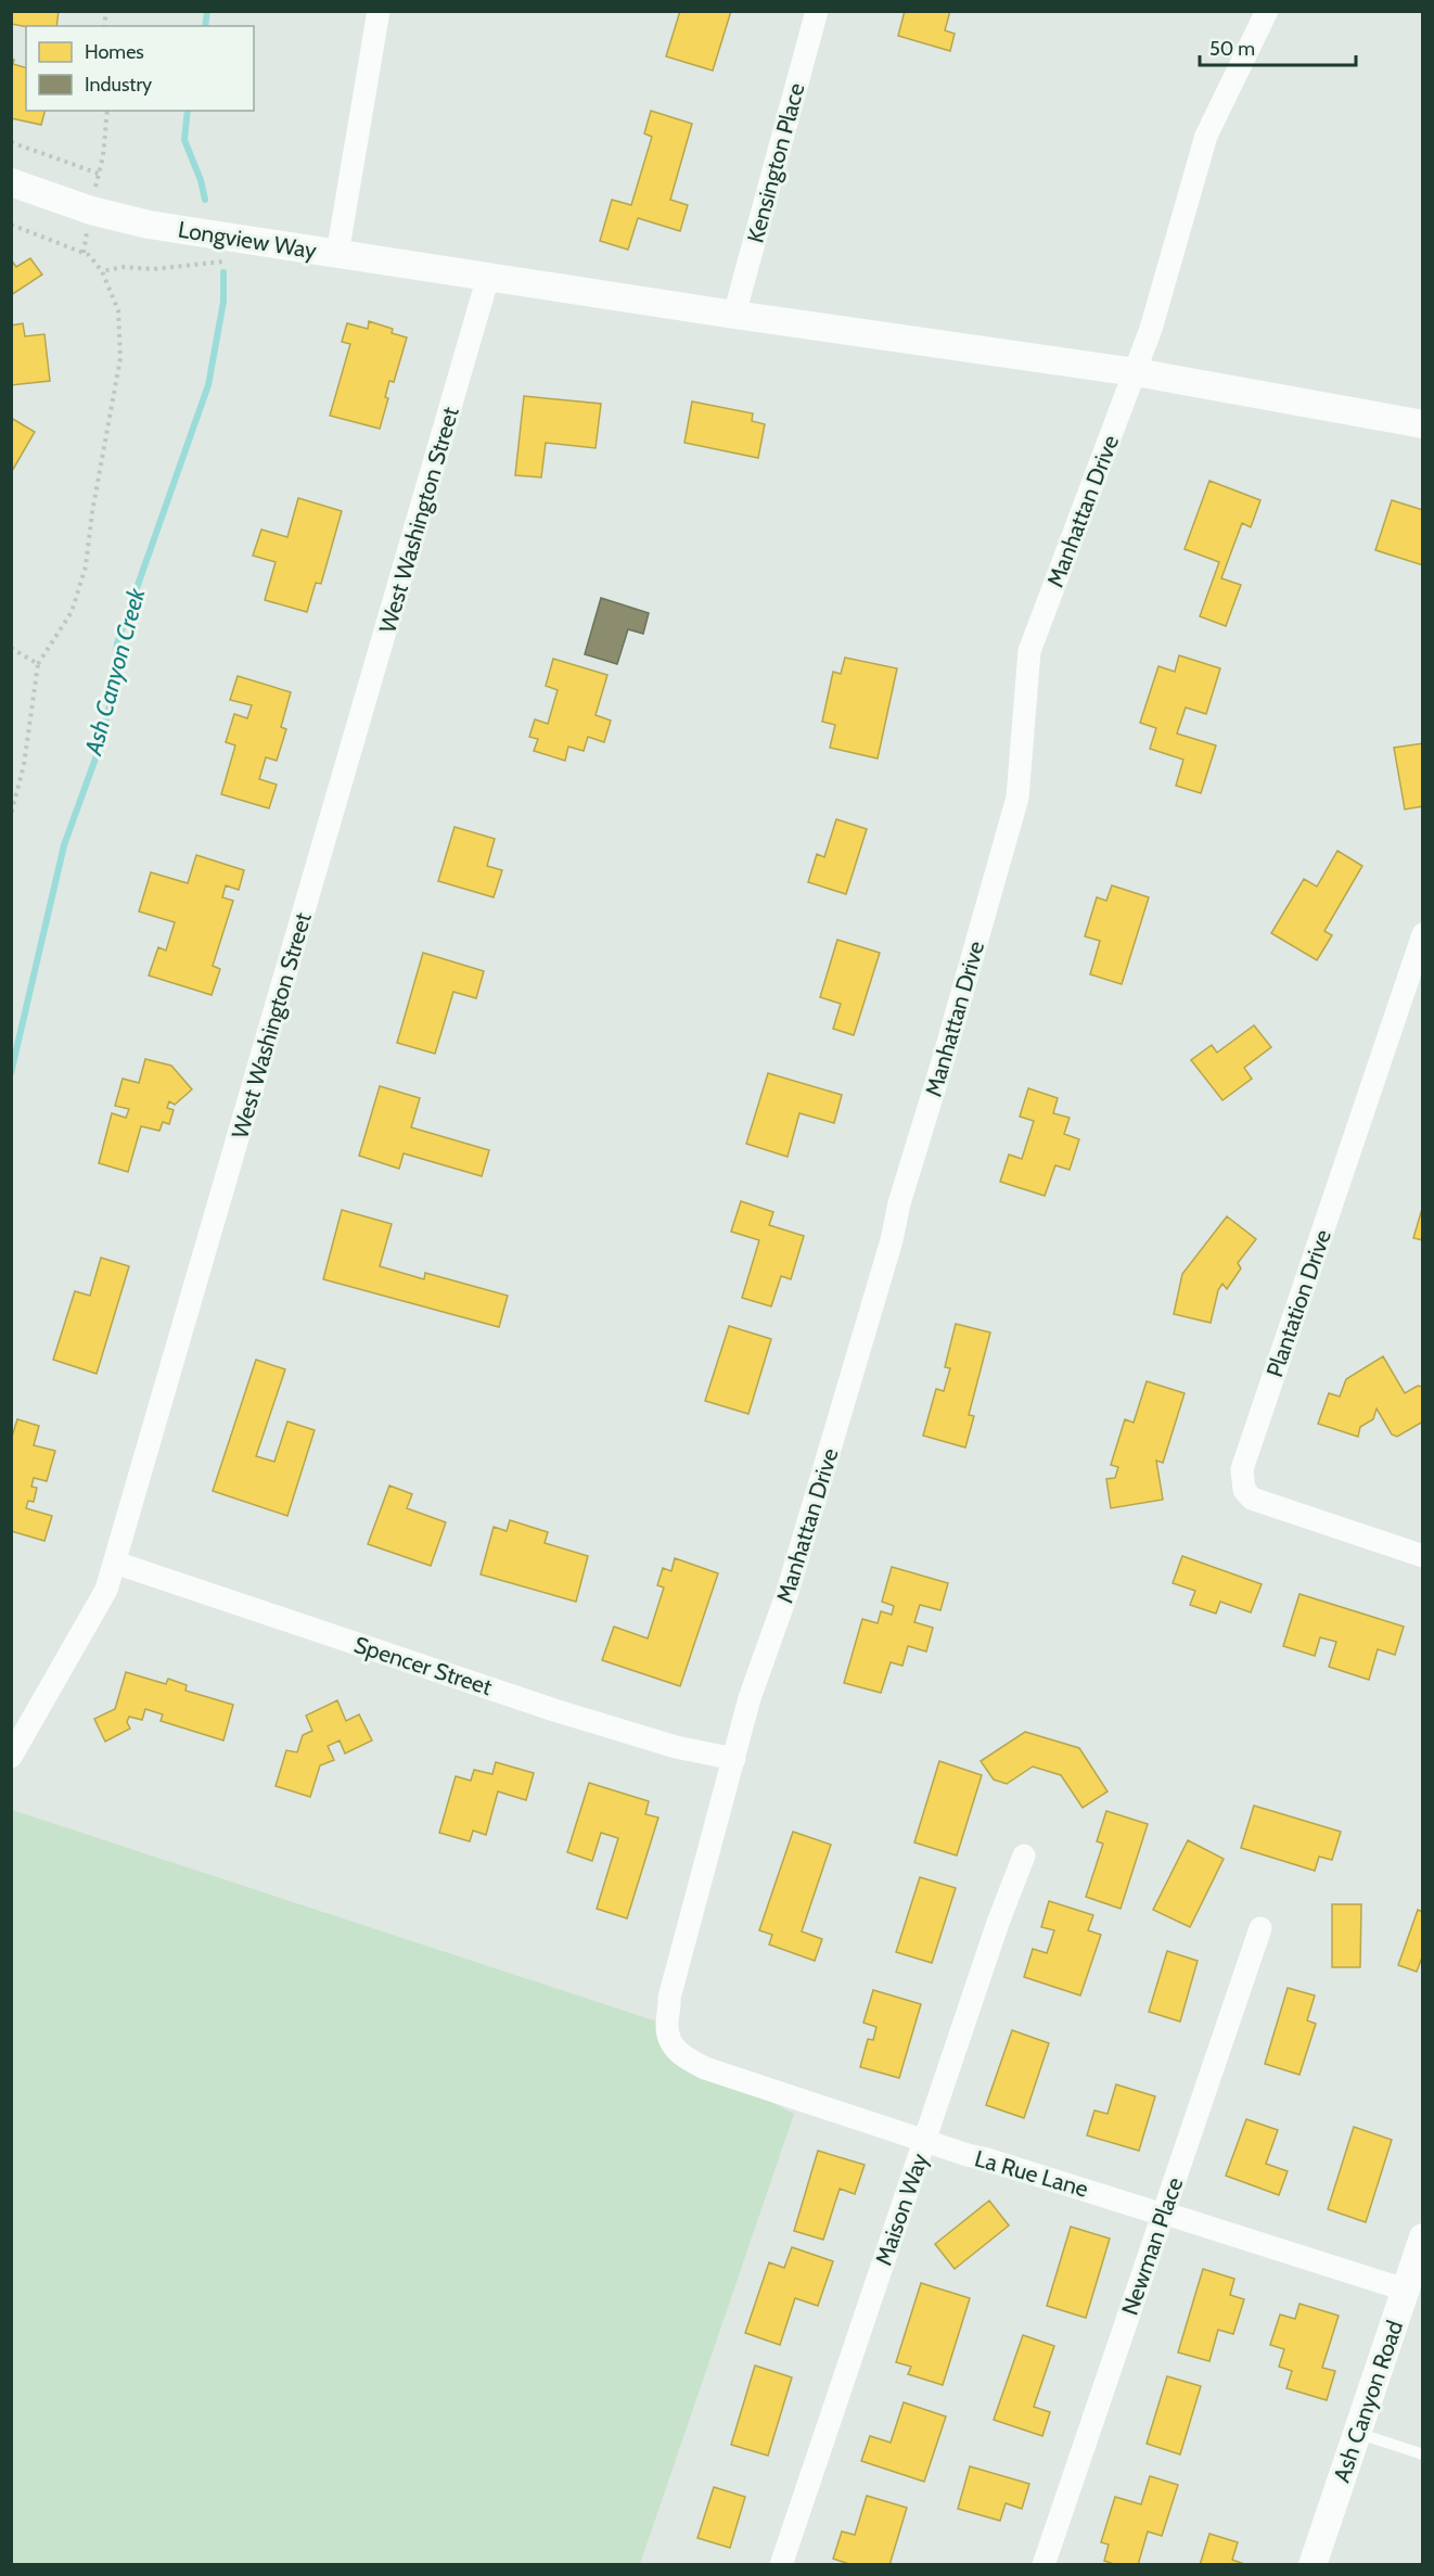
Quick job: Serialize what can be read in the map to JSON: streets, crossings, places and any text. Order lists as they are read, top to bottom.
{
  "streets": {
    "street": [
      "Kensington Place",
      "Longview Way",
      "Manhattan Drive",
      "West Washington Street",
      "Plantation Drive",
      "Spencer Street",
      "La Rue Lane",
      "Maison Way",
      "Newman Place",
      "Ash Canyon Road"
    ]
  },
  "crossings": [
    ["Kensington Place", "Longview Way"],
    ["Longview Way", "Manhattan Drive"],
    ["Longview Way", "West Washington Street"],
    ["Manhattan Drive", "Spencer Street"],
    ["Manhattan Drive", "La Rue Lane"],
    ["West Washington Street", "Spencer Street"],
    ["La Rue Lane", "Maison Way"],
    ["La Rue Lane", "Newman Place"],
    ["La Rue Lane", "Ash Canyon Road"]
  ],
  "water": ["Ash Canyon Creek"],
  "legend": ["Homes", "Industry"],
  "scale_bar": "50 m"
}
